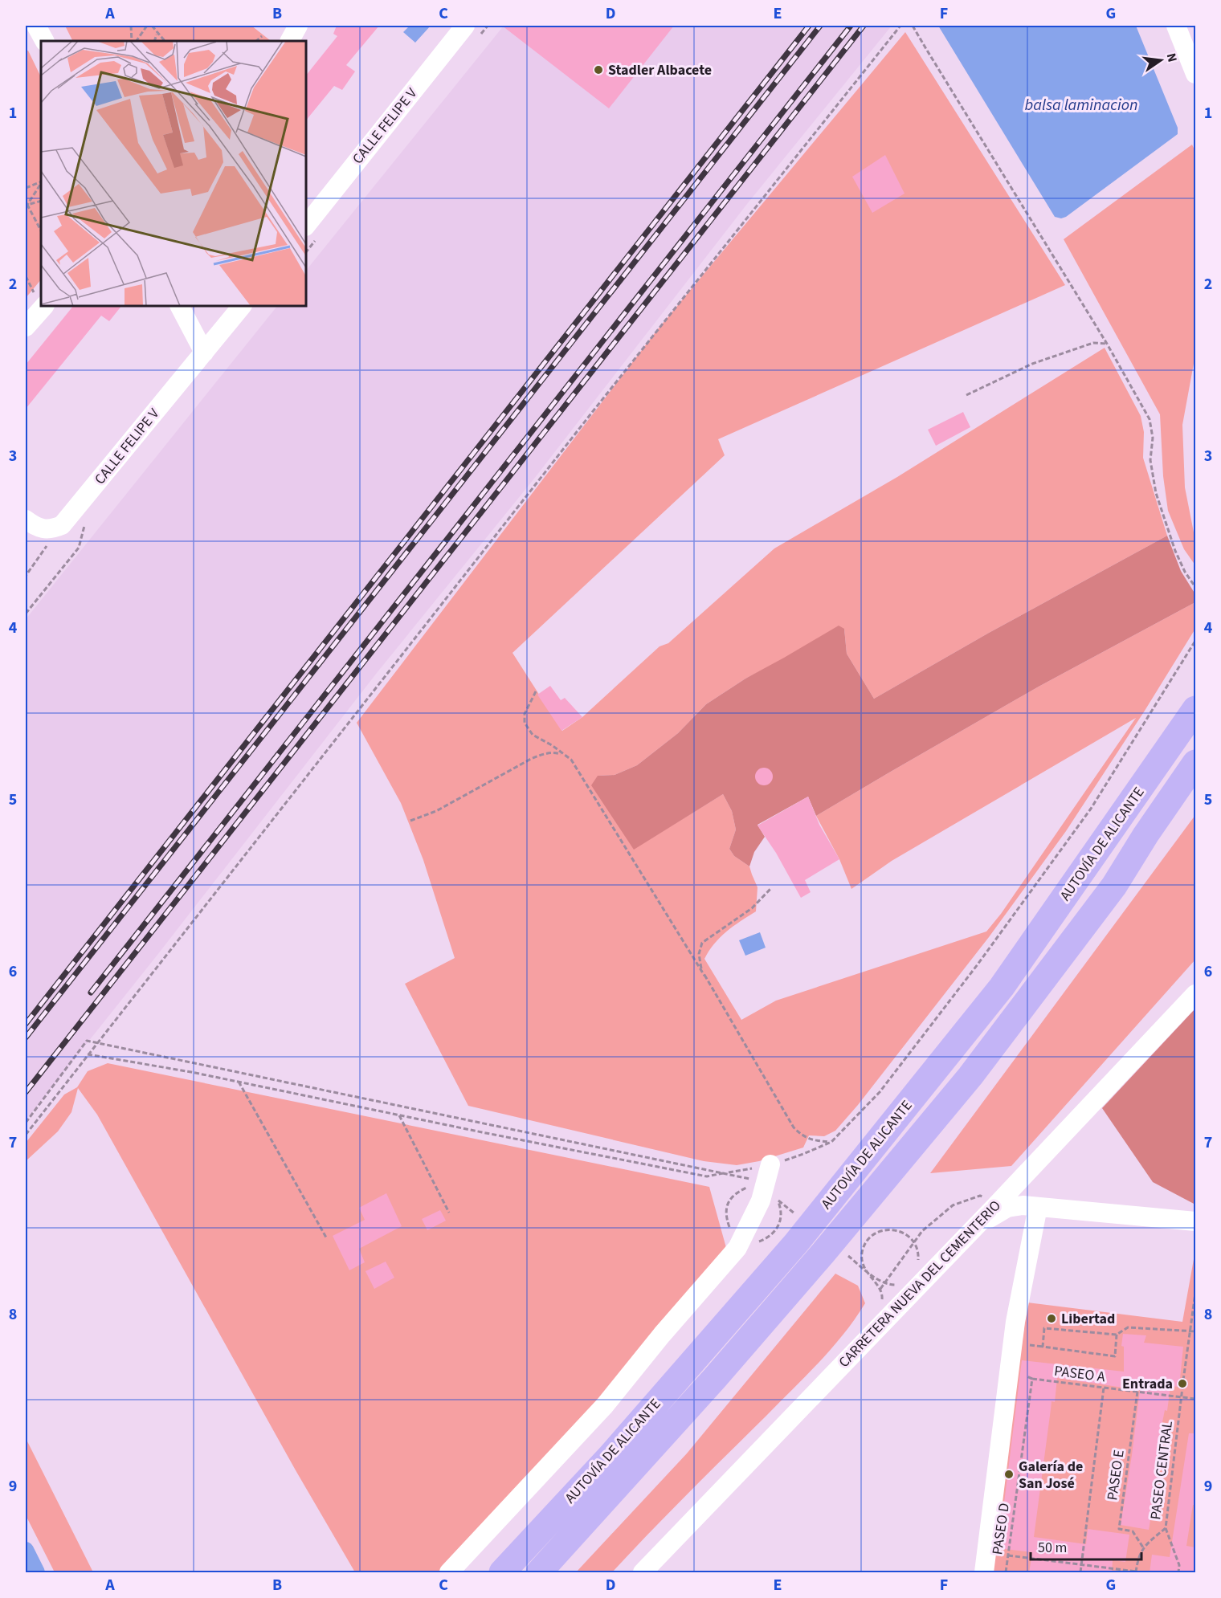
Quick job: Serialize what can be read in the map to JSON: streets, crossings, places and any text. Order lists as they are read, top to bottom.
{
  "streets": {
    "highway": ["AUTOVÍA DE ALICANTE"],
    "street": ["CALLE FELIPE V", "CARRETERA NUEVA DEL CEMENTERIO"],
    "path": [
      "PASEO A",
      "PASEO CENTRAL",
      "PASEO E",
      "PASEO D"
    ]
  },
  "crossings": [
    ["PASEO A", "PASEO CENTRAL"],
    ["PASEO A", "PASEO E"],
    ["PASEO A", "PASEO D"],
    ["PASEO CENTRAL", "PASEO E"]
  ],
  "water": ["balsa laminacion"],
  "places": [
    "Stadler Albacete",
    "Libertad",
    "Entrada",
    "Galería de San José"
  ],
  "scale_bar": "50 m",
  "north": "right",
  "grid": {
    "columns": [
      "A",
      "B",
      "C",
      "D",
      "E",
      "F",
      "G"
    ],
    "rows": [
      "1",
      "2",
      "3",
      "4",
      "5",
      "6",
      "7",
      "8",
      "9"
    ]
  }
}
